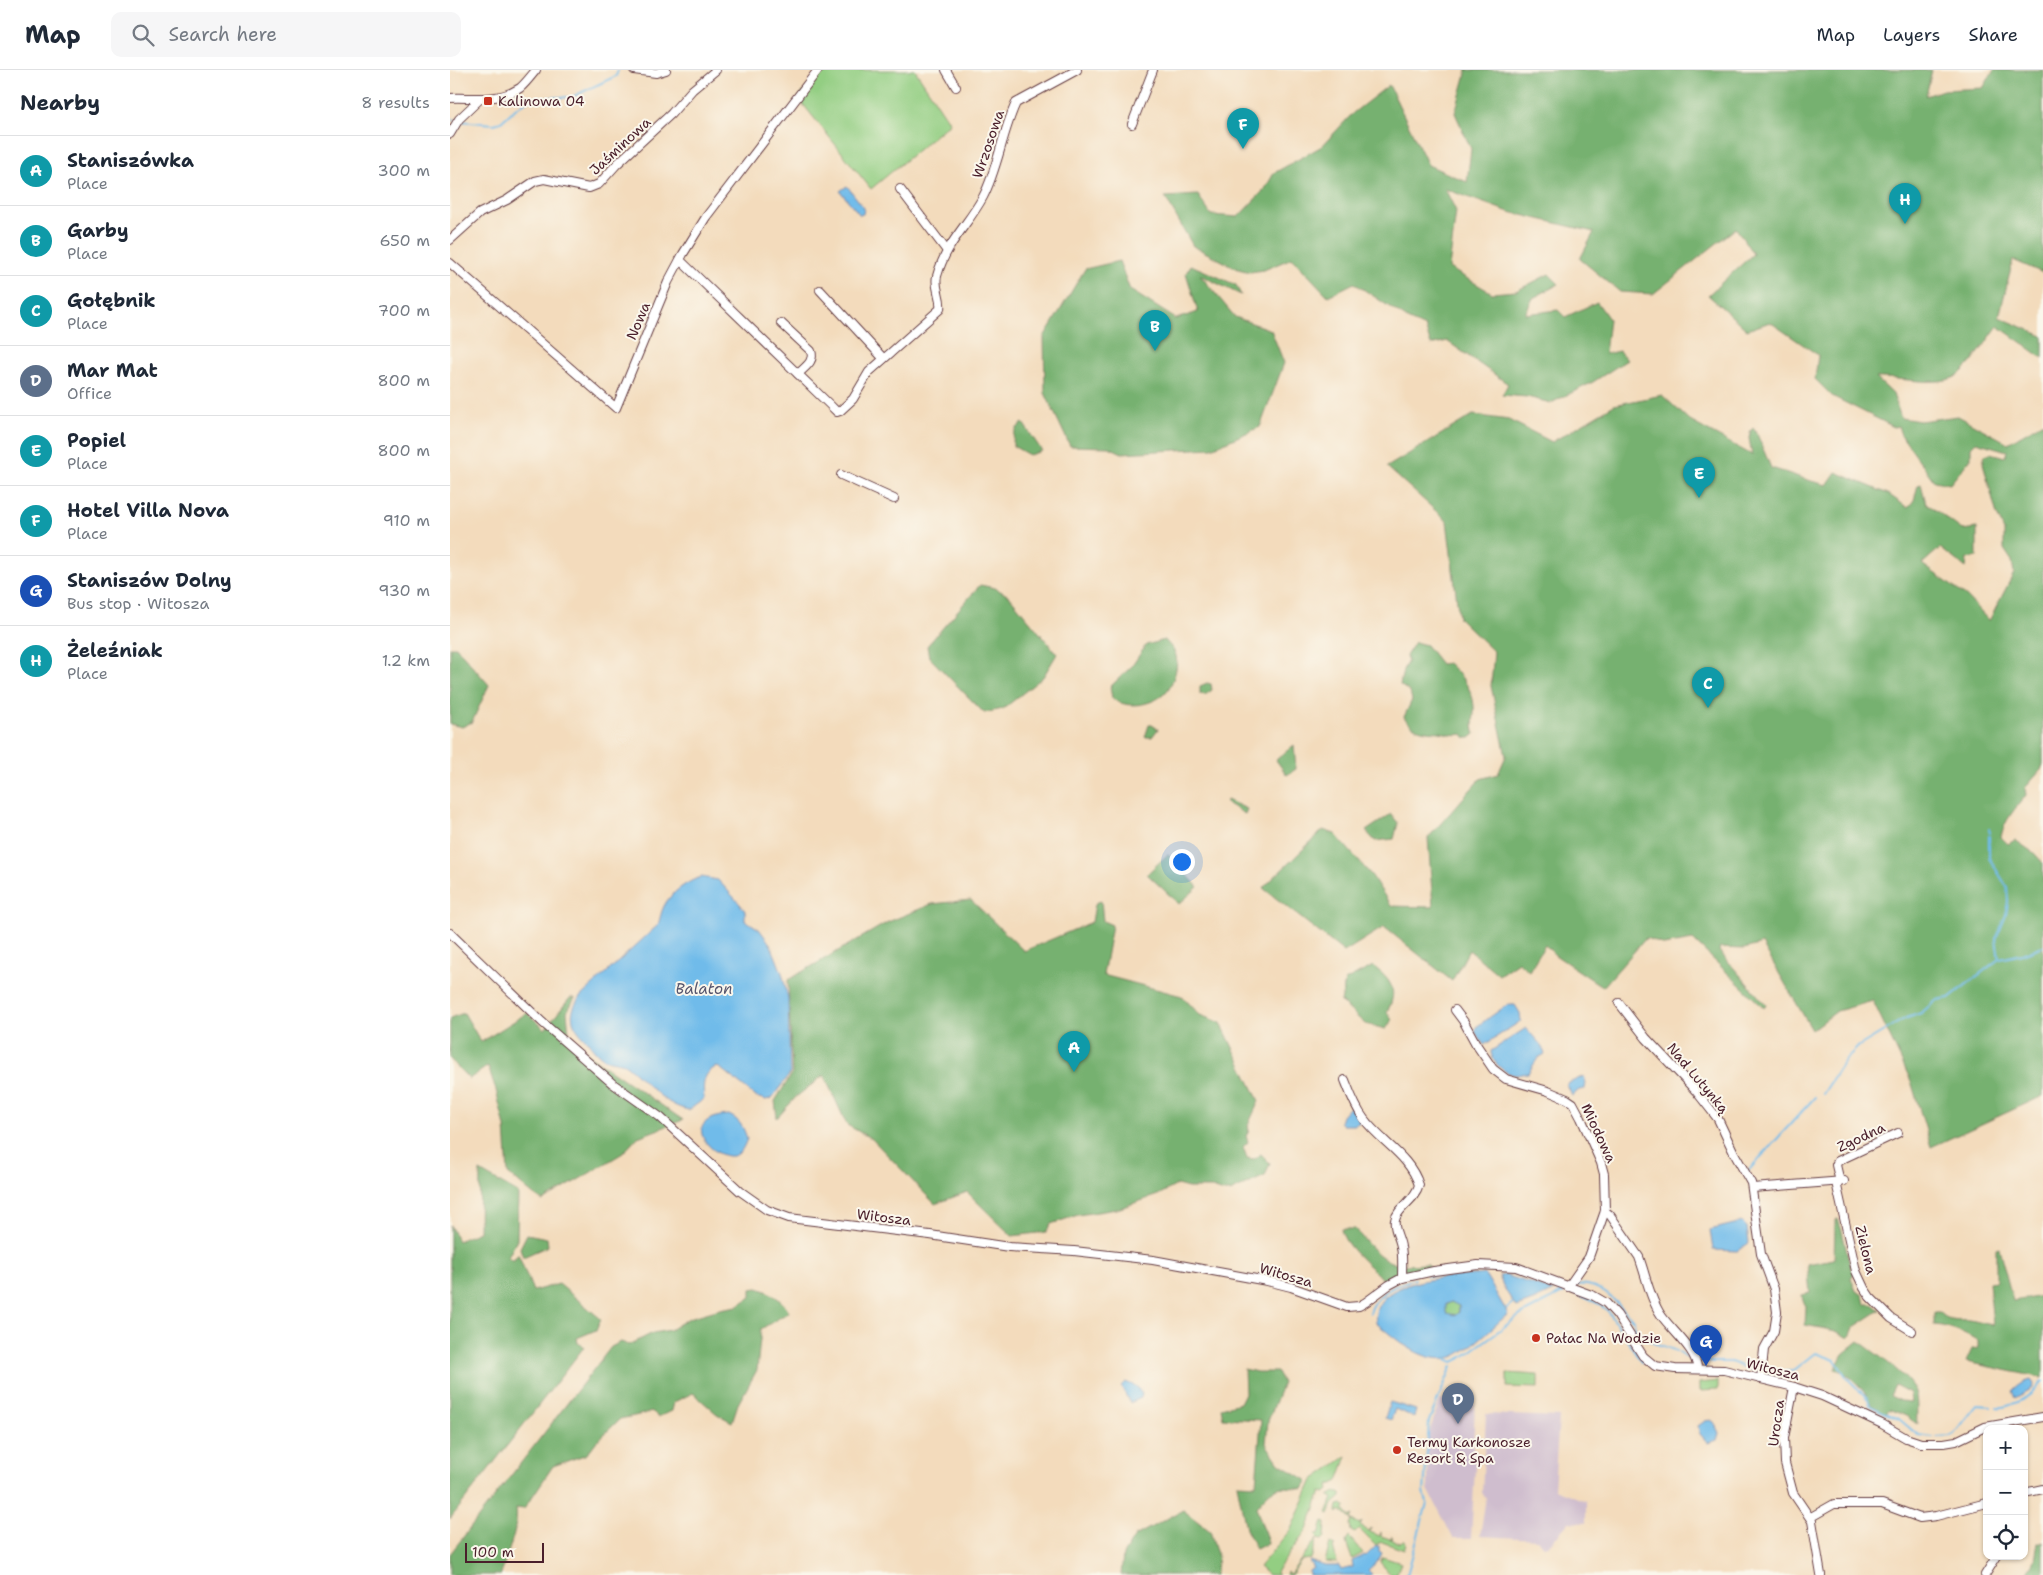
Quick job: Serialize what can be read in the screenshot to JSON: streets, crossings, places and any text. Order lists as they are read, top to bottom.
{
  "streets": {
    "street": [
      "Wrzosowa",
      "Jaśminowa",
      "Nowa",
      "Nad Lutynką",
      "Miodowa",
      "Zgodna",
      "Witosza",
      "Zielona",
      "Urocza"
    ]
  },
  "crossings": [
    ["Wrzosowa", "Nowa"],
    ["Nad Lutynką", "Witosza"],
    ["Miodowa", "Witosza"],
    ["Zgodna", "Zielona"],
    ["Witosza", "Urocza"]
  ],
  "water": ["Balaton"],
  "places": {
    "transit": ["Kalinowa 04"],
    "other": ["Pałac Na Wodzie", "Termy Karkonosze Resort & Spa"]
  },
  "scale_bar": "100 m",
  "page": {
    "header": "Map",
    "search": "Search here",
    "nav": ["Map", "Layers", "Share"],
    "heading": ["Nearby", "8 results"],
    "pins": [
      "F",
      "H",
      "B",
      "E",
      "C",
      "A",
      "G",
      "D"
    ],
    "list": [
      {
        "mark": "A",
        "name": "Staniszówka",
        "note": "Place",
        "value": "300 m"
      },
      {
        "mark": "B",
        "name": "Garby",
        "note": "Place",
        "value": "650 m"
      },
      {
        "mark": "C",
        "name": "Gołębnik",
        "note": "Place",
        "value": "700 m"
      },
      {
        "mark": "D",
        "name": "Mar Mat",
        "note": "Office",
        "value": "800 m"
      },
      {
        "mark": "E",
        "name": "Popiel",
        "note": "Place",
        "value": "800 m"
      },
      {
        "mark": "F",
        "name": "Hotel Villa Nova",
        "note": "Place",
        "value": "910 m"
      },
      {
        "mark": "G",
        "name": "Staniszów Dolny",
        "note": "Bus stop · Witosza",
        "value": "930 m"
      },
      {
        "mark": "H",
        "name": "Żeleźniak",
        "note": "Place",
        "value": "1.2 km"
      }
    ],
    "map_buttons": ["+", "−"],
    "scale": "100 m"
  }
}
